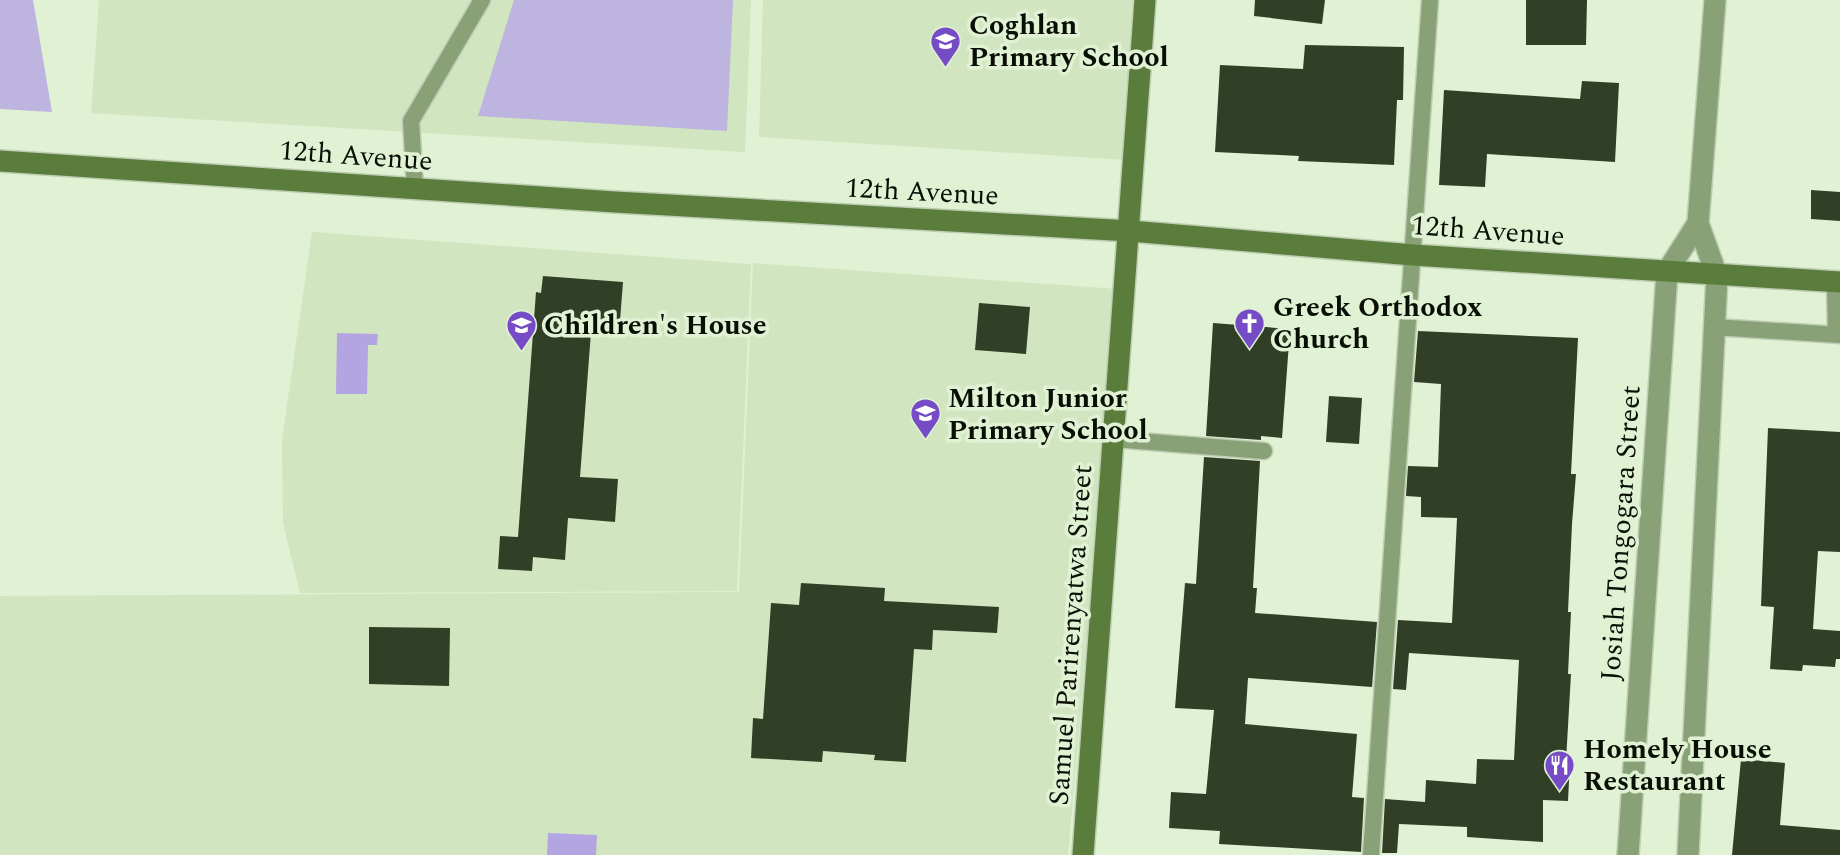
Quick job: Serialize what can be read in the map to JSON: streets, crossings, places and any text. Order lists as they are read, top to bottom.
{
  "streets": {
    "main road": ["12th Avenue", "Samuel Parirenyatwa Street"],
    "street": ["Josiah Tongogara Street"]
  },
  "crossings": [
    ["12th Avenue", "Josiah Tongogara Street"],
    ["12th Avenue", "Samuel Parirenyatwa Street"]
  ],
  "places": {
    "school or university": ["Coghlan Primary School", "Children's House", "Milton Junior Primary School"],
    "church": ["Greek Orthodox Church"],
    "restaurant": ["Homely House Restaurant"]
  }
}
